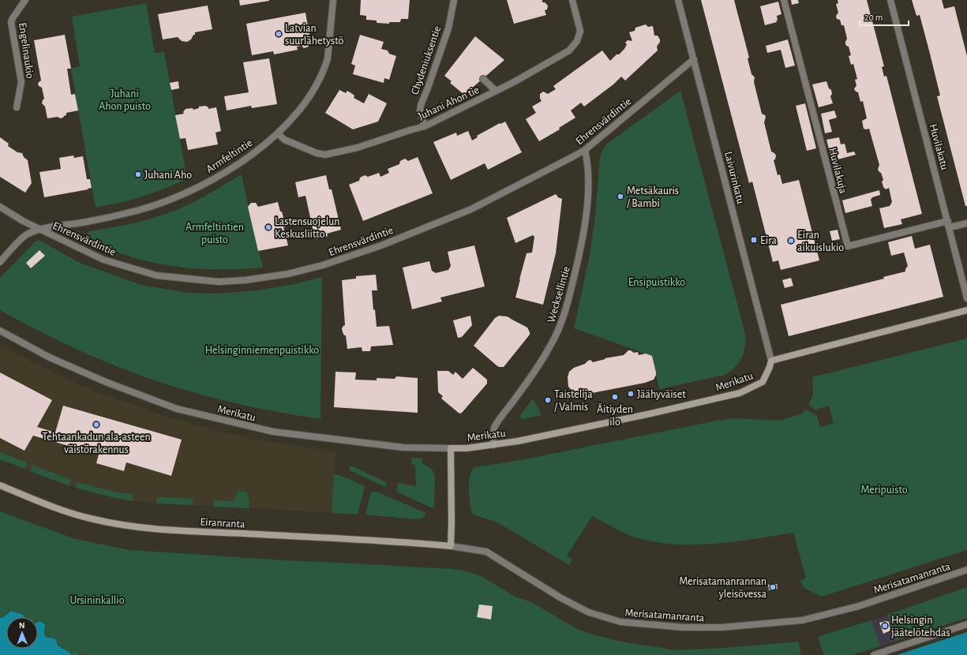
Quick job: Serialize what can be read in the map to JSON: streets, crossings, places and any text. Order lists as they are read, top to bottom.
{
  "streets": {
    "street": [
      "Engelinaukio",
      "Chydeniuksentie",
      "Juhani Ahon tie",
      "Ehrensvärdintie",
      "Huvilakatu",
      "Armfeltintie",
      "Huvilakuja",
      "Laivurinkatu",
      "Wecksellintie",
      "Merikatu",
      "Eiranranta",
      "Merisatamanranta"
    ]
  },
  "crossings": [
    ["Chydeniuksentie", "Juhani Ahon tie"],
    ["Juhani Ahon tie", "Armfeltintie"],
    ["Ehrensvärdintie", "Armfeltintie"],
    ["Ehrensvärdintie", "Laivurinkatu"],
    ["Ehrensvärdintie", "Wecksellintie"],
    ["Huvilakatu", "Huvilakuja"],
    ["Laivurinkatu", "Merikatu"],
    ["Wecksellintie", "Merikatu"],
    ["Eiranranta", "Merisatamanranta"]
  ],
  "parks": [
    "Juhani Ahon puisto",
    "Armfeltintien puisto",
    "Ensipuistikko",
    "Helsinginniemenpuistikko",
    "Meripuisto",
    "Ursininkallio"
  ],
  "places": {
    "other": [
      "Latvian suurlähetystö",
      "Juhani Aho",
      "Metsäkauris / Bambi",
      "Lastensuojelun Keskusliitto",
      "Eiran aikuislukio",
      "Jäähyväiset",
      "Äitiyden ilo",
      "Taistelija / Valmis",
      "Tehtaankadun ala-asteen väistörakennus",
      "Merisatamanrannan yleisövessa",
      "Helsingin jäätelötehdas"
    ],
    "transit": ["Eira"]
  },
  "scale_bar": "20 m",
  "north": "top"
}
